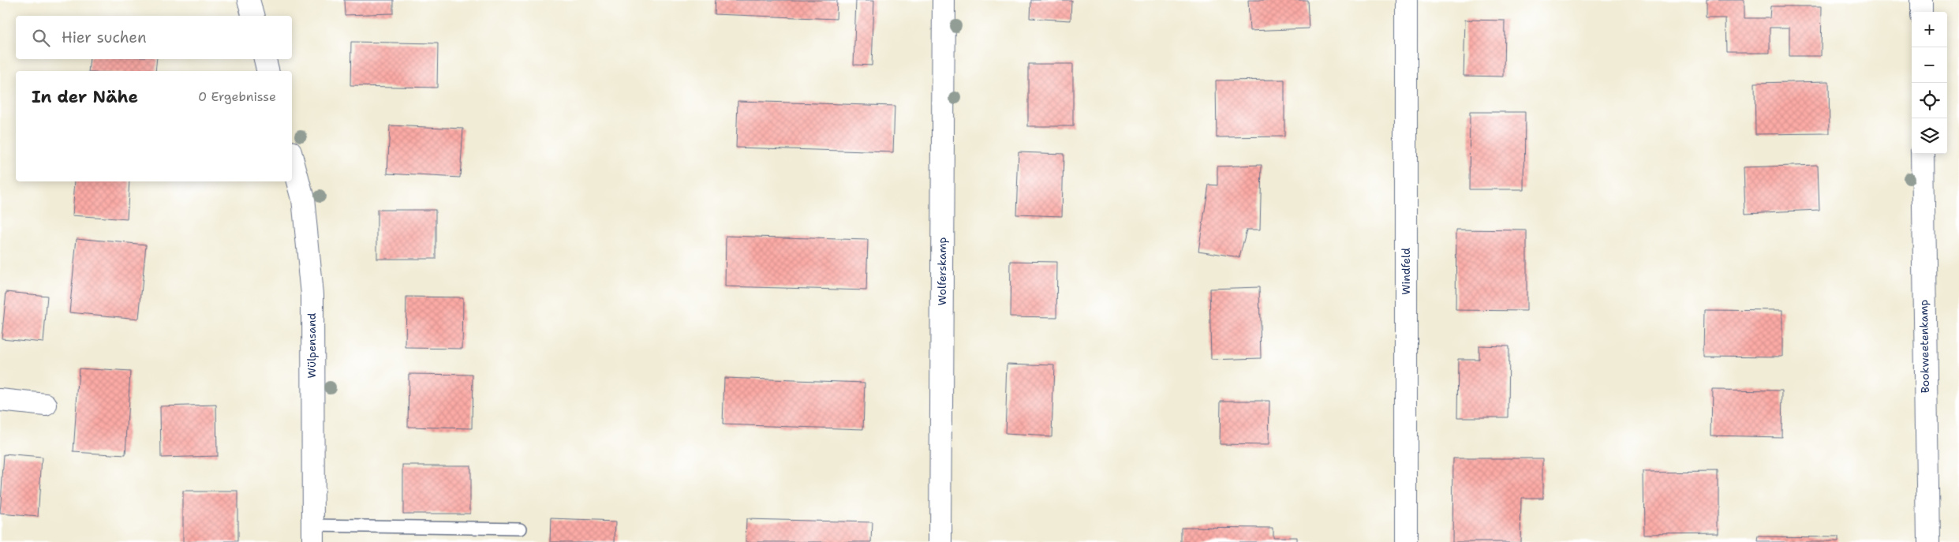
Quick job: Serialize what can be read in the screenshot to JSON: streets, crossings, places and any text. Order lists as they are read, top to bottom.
{
  "streets": {
    "street": [
      "Wolferskamp",
      "Windfeld",
      "Wülpensand",
      "Bookweetenkamp"
    ]
  },
  "page": {
    "map_buttons": ["+", "−"],
    "search": "Hier suchen",
    "heading": ["In der Nähe", "0 Ergebnisse"]
  }
}
